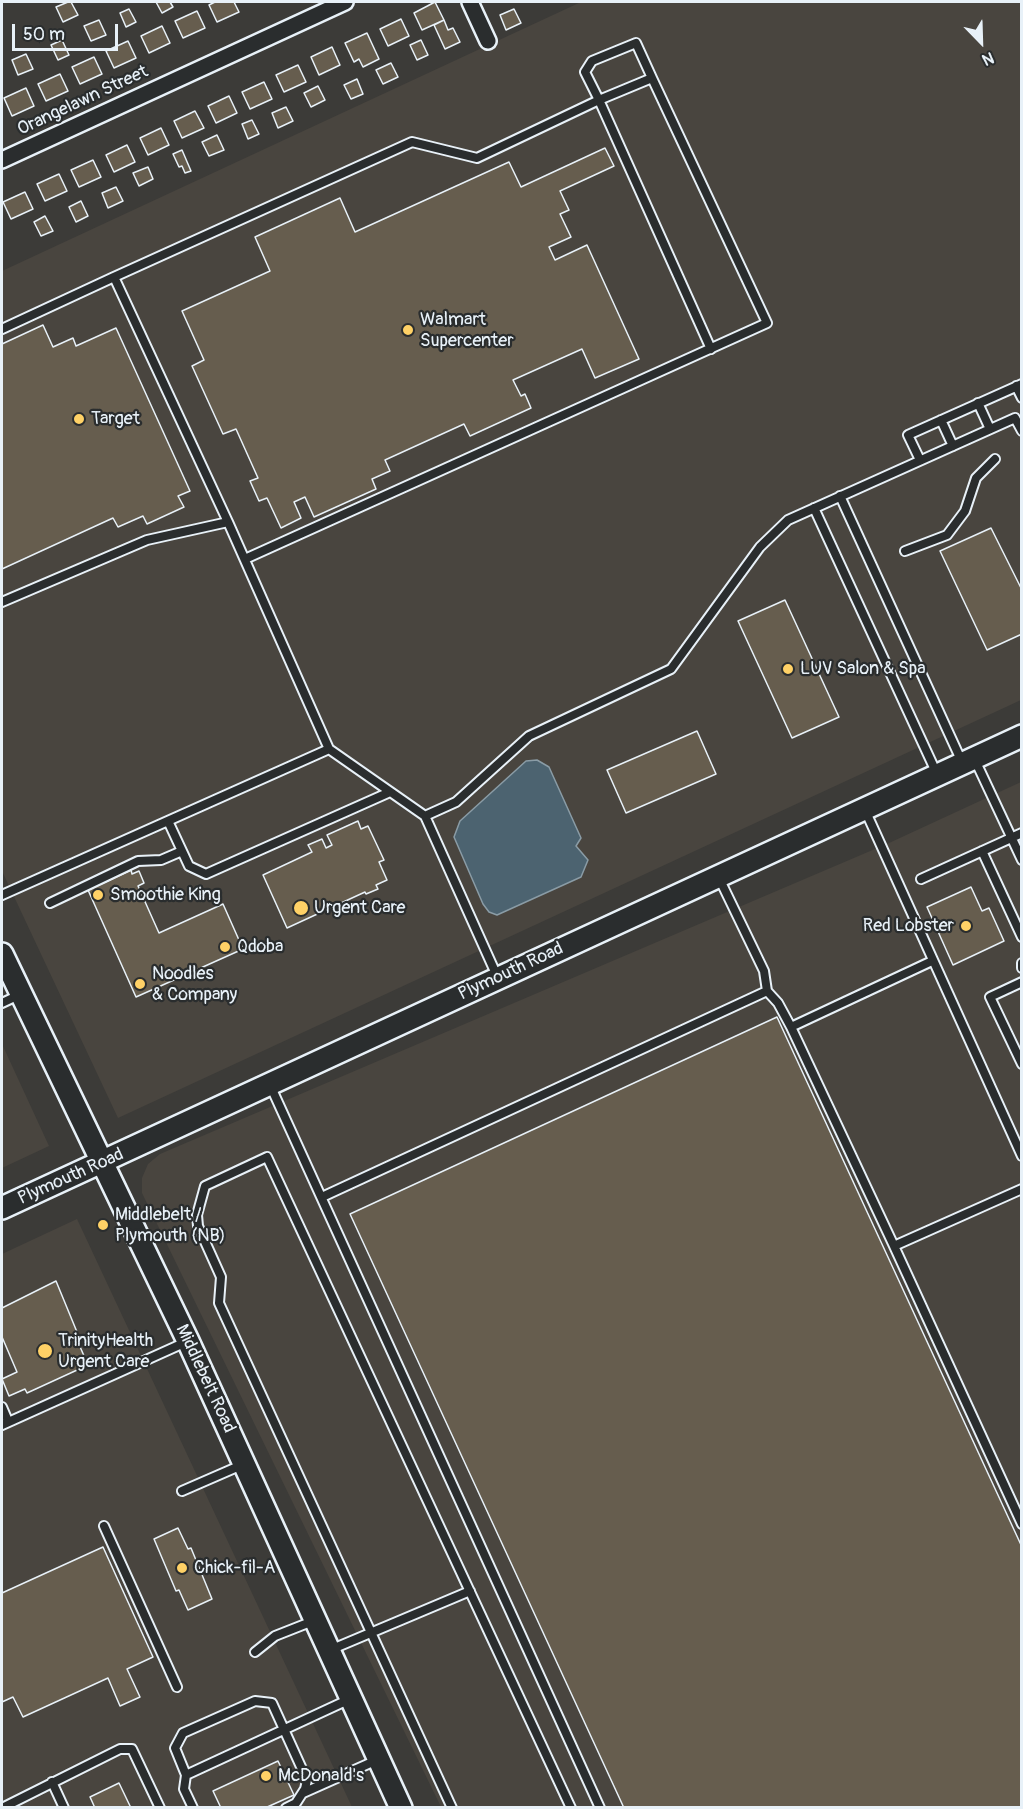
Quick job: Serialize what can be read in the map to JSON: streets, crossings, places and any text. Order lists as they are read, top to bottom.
{
  "streets": {
    "main road": ["Plymouth Road", "Middlebelt Road"],
    "street": ["Orangelawn Street"]
  },
  "crossings": [
    ["Plymouth Road", "Middlebelt Road"]
  ],
  "places": [
    "Walmart Supercenter",
    "Target",
    "LUV Salon & Spa",
    "Smoothie King",
    "Urgent Care",
    "Red Lobster",
    "Qdoba",
    "Noodles & Company",
    "Middlebelt / Plymouth (NB)",
    "TrinityHealth Urgent Care",
    "Chick-fil-A",
    "McDonald's"
  ],
  "scale_bar": "50 m",
  "north": "bottom right"
}
